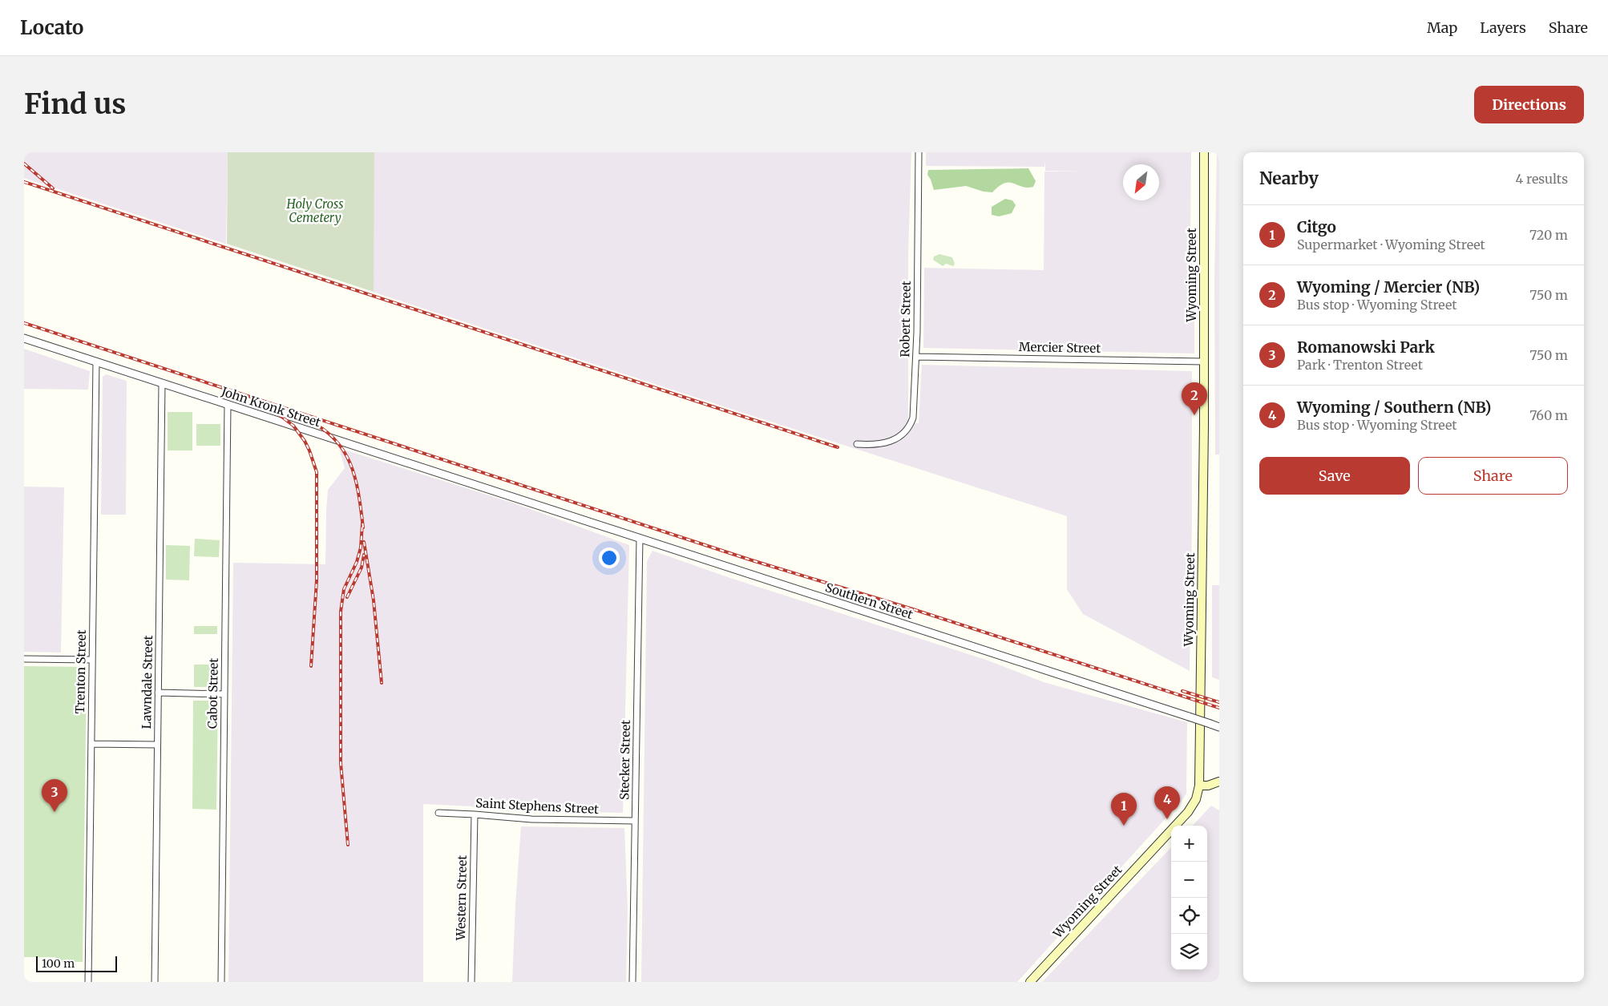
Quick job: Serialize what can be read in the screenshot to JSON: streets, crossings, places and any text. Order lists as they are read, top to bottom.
{
  "streets": {
    "main road": ["Wyoming Street"],
    "street": [
      "Robert Street",
      "Mercier Street",
      "John Kronk Street",
      "Southern Street",
      "Trenton Street",
      "Lawndale Street",
      "Cabot Street",
      "Stecker Street",
      "Saint Stephens Street",
      "Western Street"
    ]
  },
  "crossings": [
    ["Wyoming Street", "Mercier Street"],
    ["Robert Street", "Mercier Street"],
    ["John Kronk Street", "Southern Street"],
    ["John Kronk Street", "Trenton Street"],
    ["John Kronk Street", "Lawndale Street"],
    ["John Kronk Street", "Cabot Street"],
    ["Southern Street", "Stecker Street"],
    ["Stecker Street", "Saint Stephens Street"],
    ["Saint Stephens Street", "Western Street"]
  ],
  "parks": ["Holy Cross Cemetery"],
  "scale_bar": "100 m",
  "north": "bottom left",
  "page": {
    "header": "Locato",
    "nav": ["Map", "Layers", "Share"],
    "buttons": [
      "Directions",
      ["Save", "Share"]
    ],
    "title": "Find us",
    "heading": ["Nearby", "4 results"],
    "list": [
      {
        "mark": "1",
        "name": "Citgo",
        "note": "Supermarket · Wyoming Street",
        "value": "720 m"
      },
      {
        "mark": "2",
        "name": "Wyoming / Mercier (NB)",
        "note": "Bus stop · Wyoming Street",
        "value": "750 m"
      },
      {
        "mark": "3",
        "name": "Romanowski Park",
        "note": "Park · Trenton Street",
        "value": "750 m"
      },
      {
        "mark": "4",
        "name": "Wyoming / Southern (NB)",
        "note": "Bus stop · Wyoming Street",
        "value": "760 m"
      }
    ],
    "pins": [
      "2",
      "3",
      "4",
      "1"
    ],
    "map_buttons": ["+", "−"],
    "scale": "100 m"
  }
}
